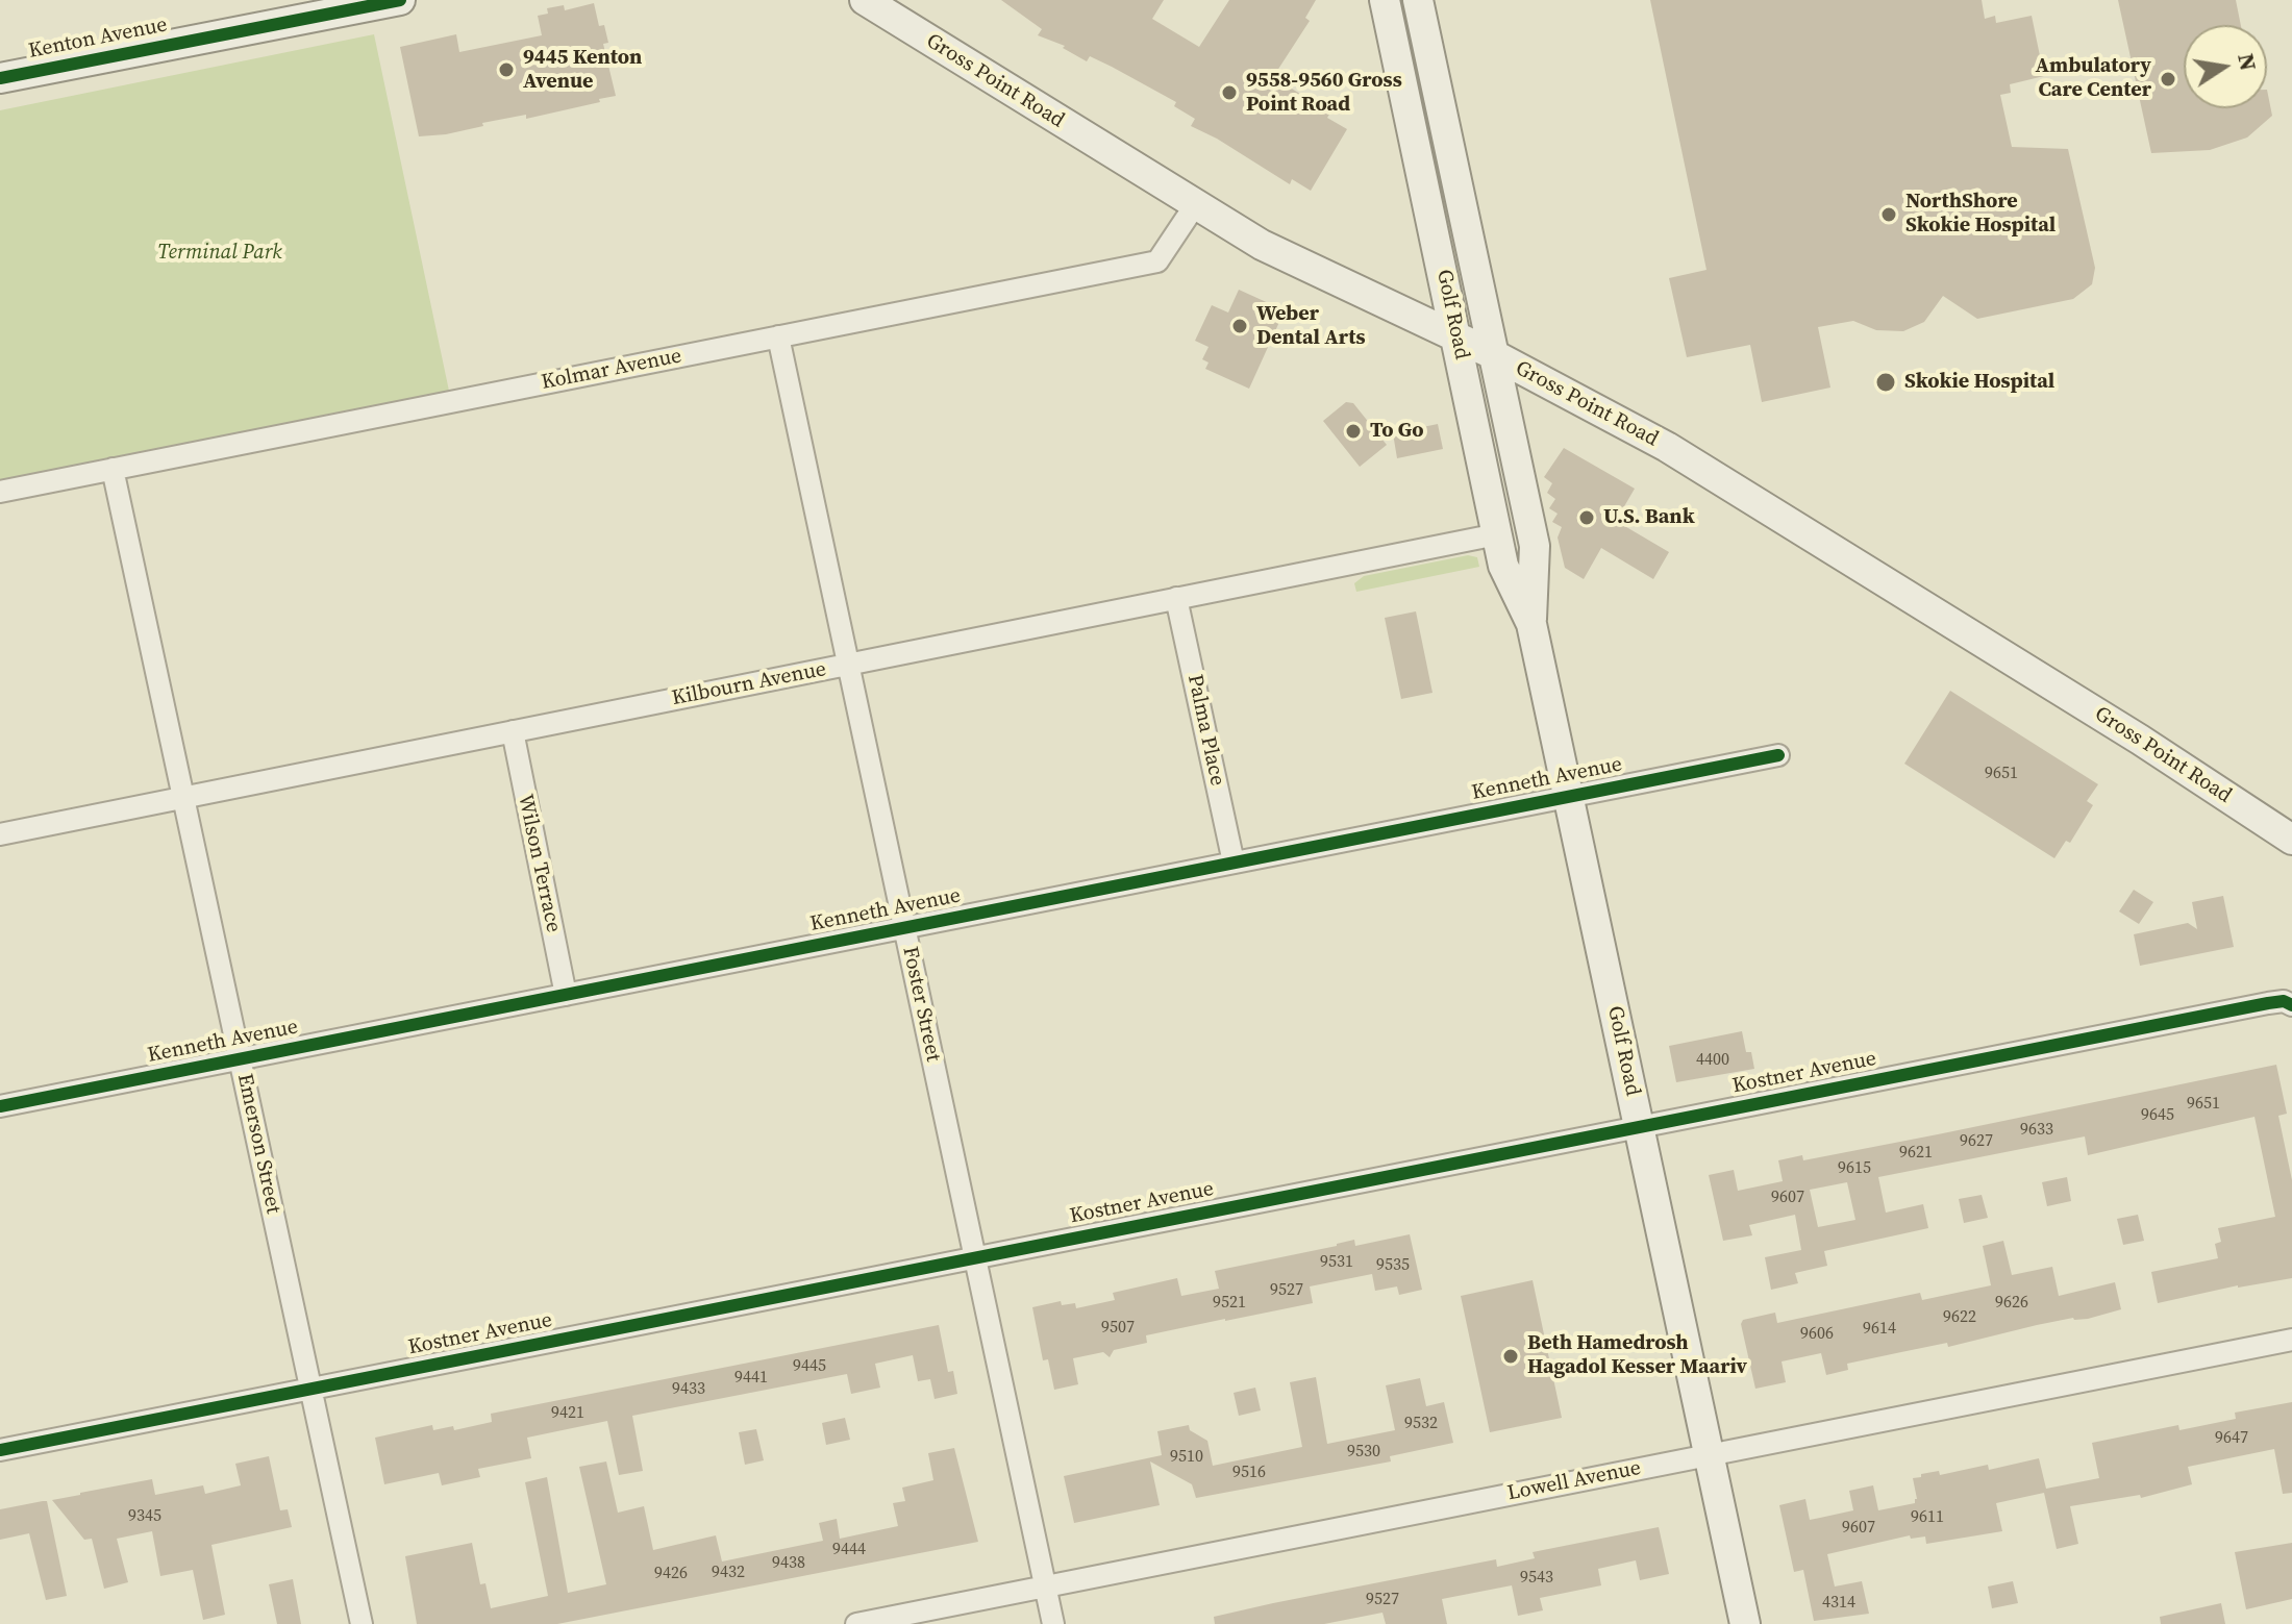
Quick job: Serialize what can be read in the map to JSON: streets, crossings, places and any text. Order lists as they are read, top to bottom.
{
  "streets": {
    "main road": ["Kenton Avenue", "Gross Point Road", "Golf Road"],
    "street": [
      "Kolmar Avenue",
      "Kilbourn Avenue",
      "Palma Place",
      "Kenneth Avenue",
      "Wilson Terrace",
      "Foster Street",
      "Kostner Avenue",
      "Emerson Street",
      "Lowell Avenue"
    ]
  },
  "crossings": [
    ["Gross Point Road", "Golf Road"],
    ["Gross Point Road", "Kolmar Avenue"],
    ["Golf Road", "Kilbourn Avenue"],
    ["Golf Road", "Kenneth Avenue"],
    ["Golf Road", "Kostner Avenue"],
    ["Golf Road", "Lowell Avenue"],
    ["Kolmar Avenue", "Foster Street"],
    ["Kolmar Avenue", "Emerson Street"],
    ["Kilbourn Avenue", "Palma Place"],
    ["Kilbourn Avenue", "Wilson Terrace"],
    ["Kilbourn Avenue", "Foster Street"],
    ["Kilbourn Avenue", "Emerson Street"],
    ["Palma Place", "Kenneth Avenue"],
    ["Kenneth Avenue", "Wilson Terrace"],
    ["Kenneth Avenue", "Foster Street"],
    ["Kenneth Avenue", "Emerson Street"],
    ["Foster Street", "Kostner Avenue"],
    ["Foster Street", "Lowell Avenue"],
    ["Kostner Avenue", "Emerson Street"]
  ],
  "parks": ["Terminal Park"],
  "places": [
    "9445 Kenton Avenue",
    "Ambulatory Care Center",
    "9558-9560 Gross Point Road",
    "NorthShore Skokie Hospital",
    "Weber Dental Arts",
    "Skokie Hospital",
    "To Go",
    "U.S. Bank",
    "Beth Hamedrosh Hagadol Kesser Maariv"
  ],
  "house_numbers": [
    "9651",
    "4400",
    "9651",
    "9645",
    "9633",
    "9627",
    "9621",
    "9615",
    "9607",
    "9531",
    "9535",
    "9527",
    "9521",
    "9626",
    "9622",
    "9507",
    "9614",
    "9606",
    "9445",
    "9441",
    "9433",
    "9421",
    "9532",
    "9647",
    "9530",
    "9510",
    "9516",
    "9345",
    "9611",
    "9607",
    "9444",
    "9438",
    "9432",
    "9426",
    "9543",
    "9527",
    "4314"
  ],
  "north": "right"
}
